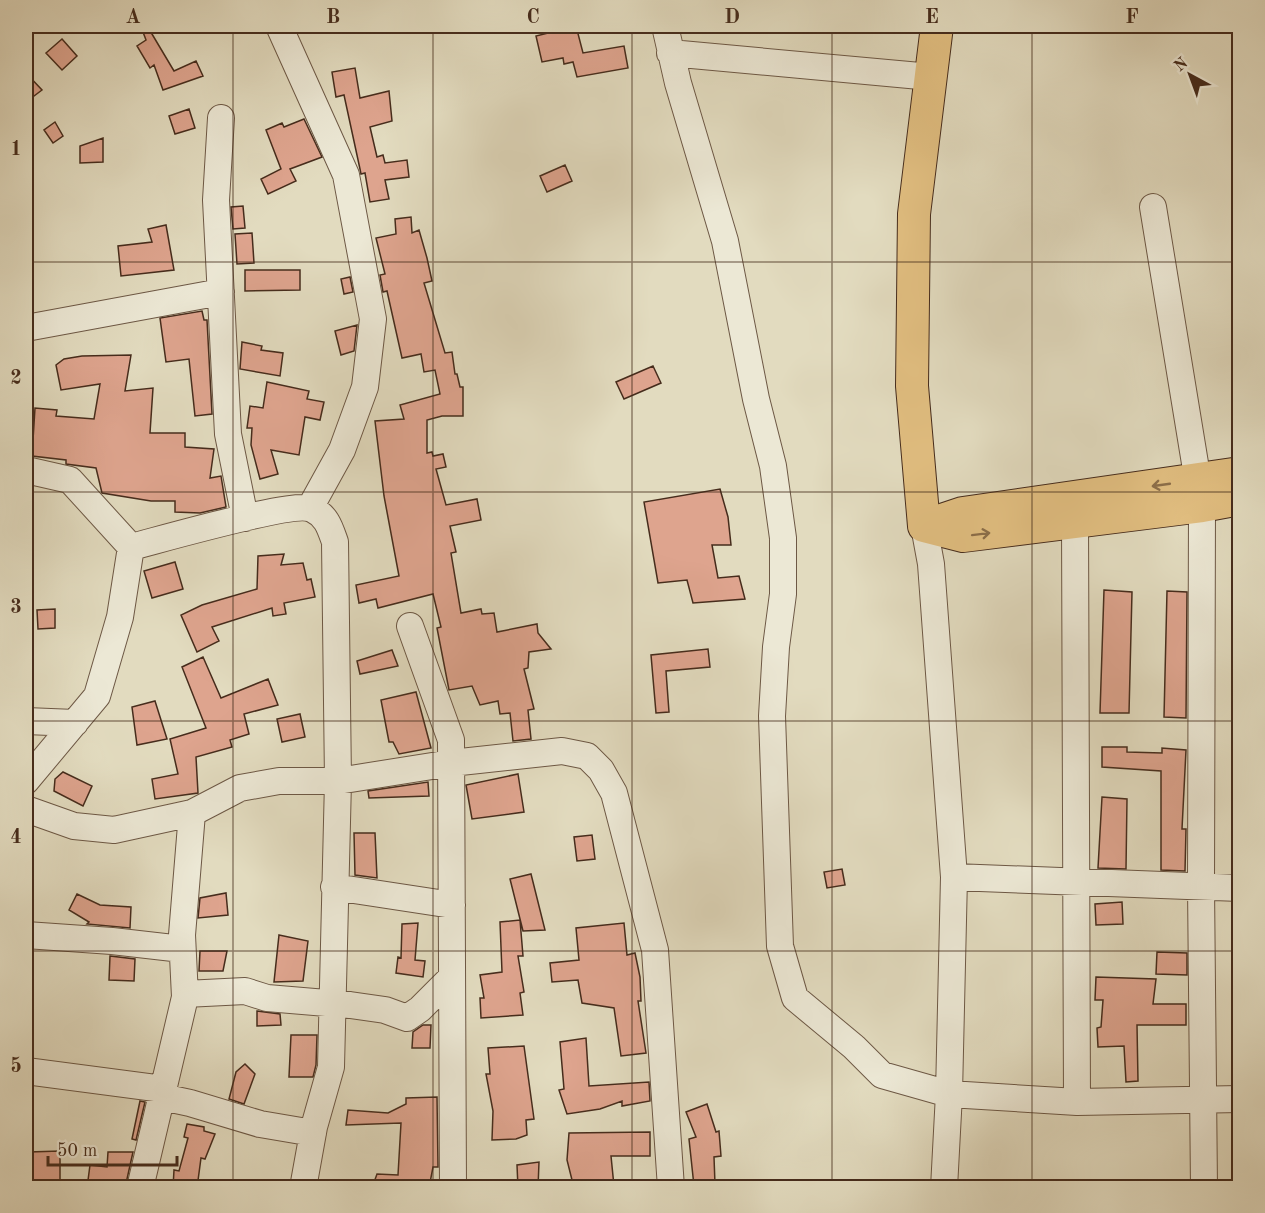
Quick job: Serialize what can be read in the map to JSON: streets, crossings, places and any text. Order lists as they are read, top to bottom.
{
  "scale_bar": "50 m",
  "north": "top left",
  "grid": {
    "columns": [
      "A",
      "B",
      "C",
      "D",
      "E",
      "F"
    ],
    "rows": [
      "1",
      "2",
      "3",
      "4",
      "5"
    ]
  }
}
